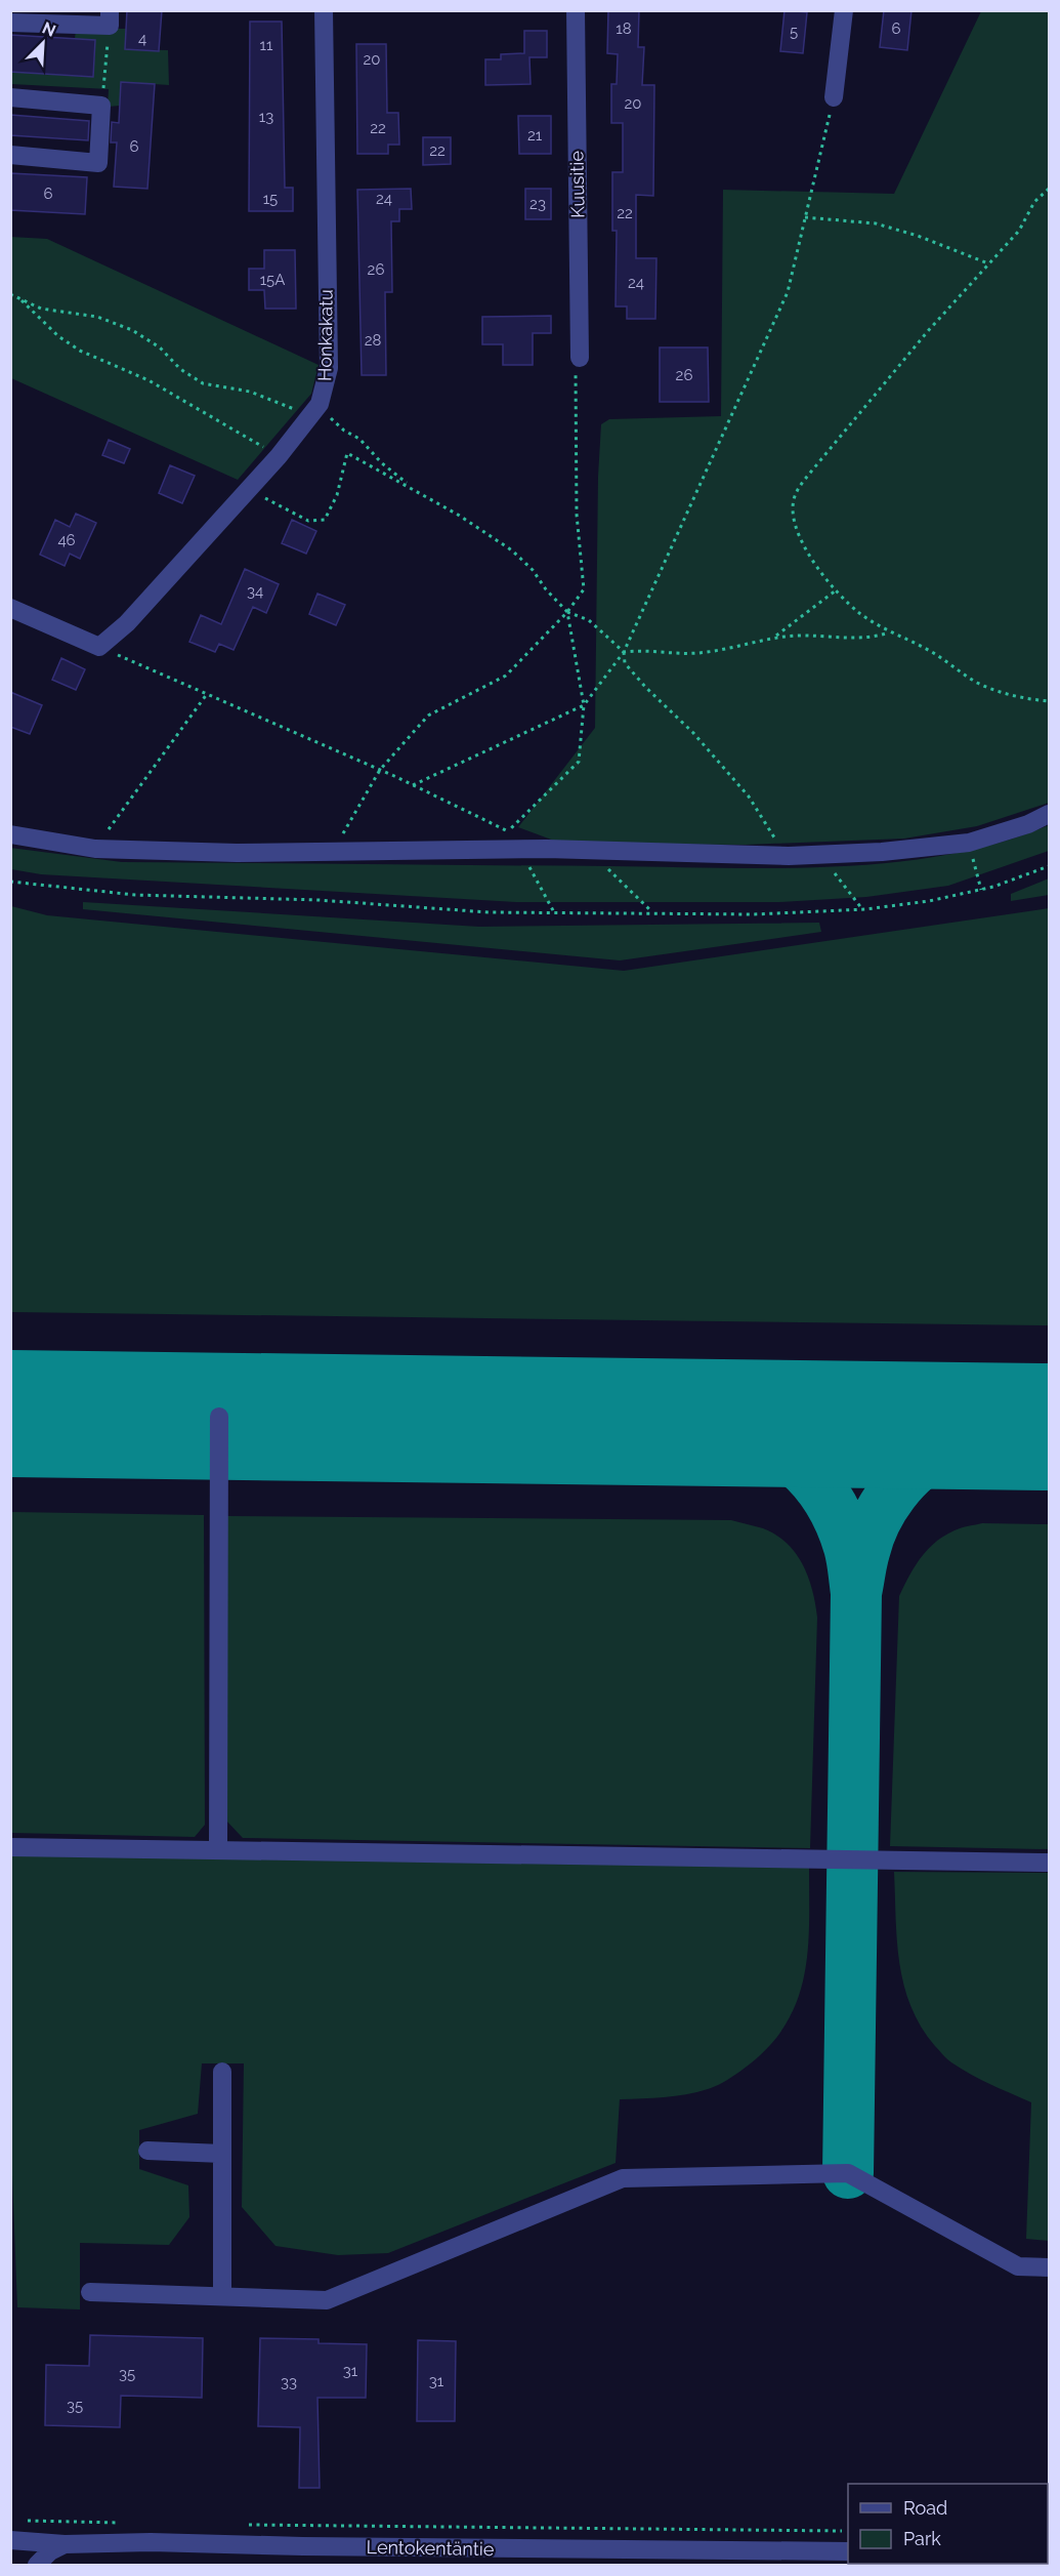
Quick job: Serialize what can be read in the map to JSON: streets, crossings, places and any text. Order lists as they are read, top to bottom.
{
  "streets": {
    "street": ["Kuusitie", "Honkakatu", "Lentokentäntie"]
  },
  "house_numbers": [
    "18",
    "6",
    "5",
    "4",
    "11",
    "20",
    "20",
    "13",
    "22",
    "21",
    "6",
    "22",
    "6",
    "15",
    "24",
    "23",
    "22",
    "26",
    "15A",
    "24",
    "28",
    "26",
    "46",
    "34",
    "31",
    "35",
    "31",
    "33",
    "35"
  ],
  "legend": ["Road", "Park"],
  "north": "top right"
}
